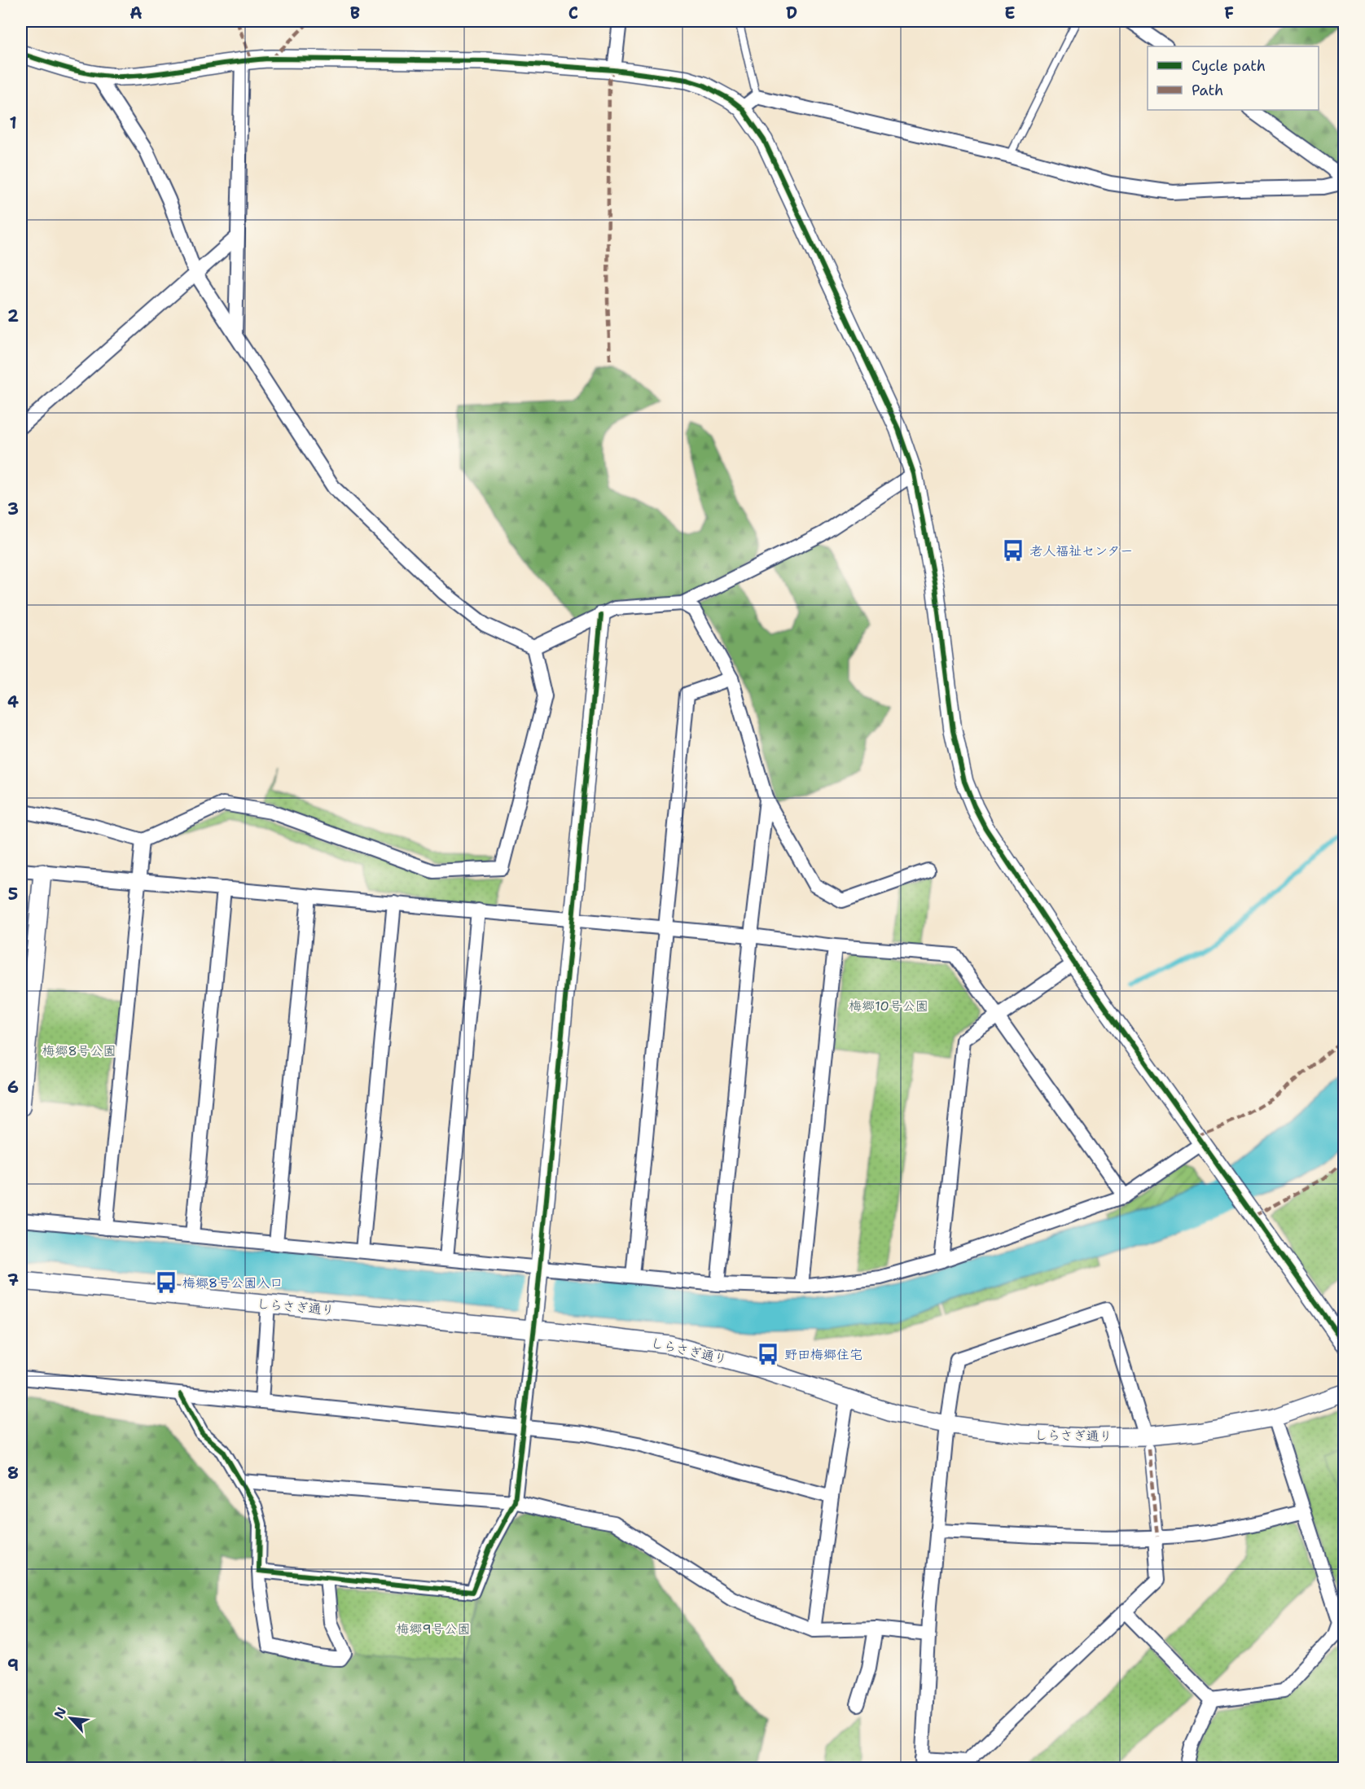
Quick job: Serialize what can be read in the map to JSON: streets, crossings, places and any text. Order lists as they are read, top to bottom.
{
  "streets": {
    "street": ["しらさぎ通り"]
  },
  "parks": ["梅郷10号公園", "梅郷8号公園", "梅郷9号公園"],
  "places": {
    "bus stop": ["老人福祉センター", "梅郷8号公園入口", "野田梅郷住宅"]
  },
  "legend": ["Cycle path", "Path"],
  "north": "top left",
  "grid": {
    "columns": [
      "A",
      "B",
      "C",
      "D",
      "E",
      "F"
    ],
    "rows": [
      "1",
      "2",
      "3",
      "4",
      "5",
      "6",
      "7",
      "8",
      "9"
    ]
  }
}
